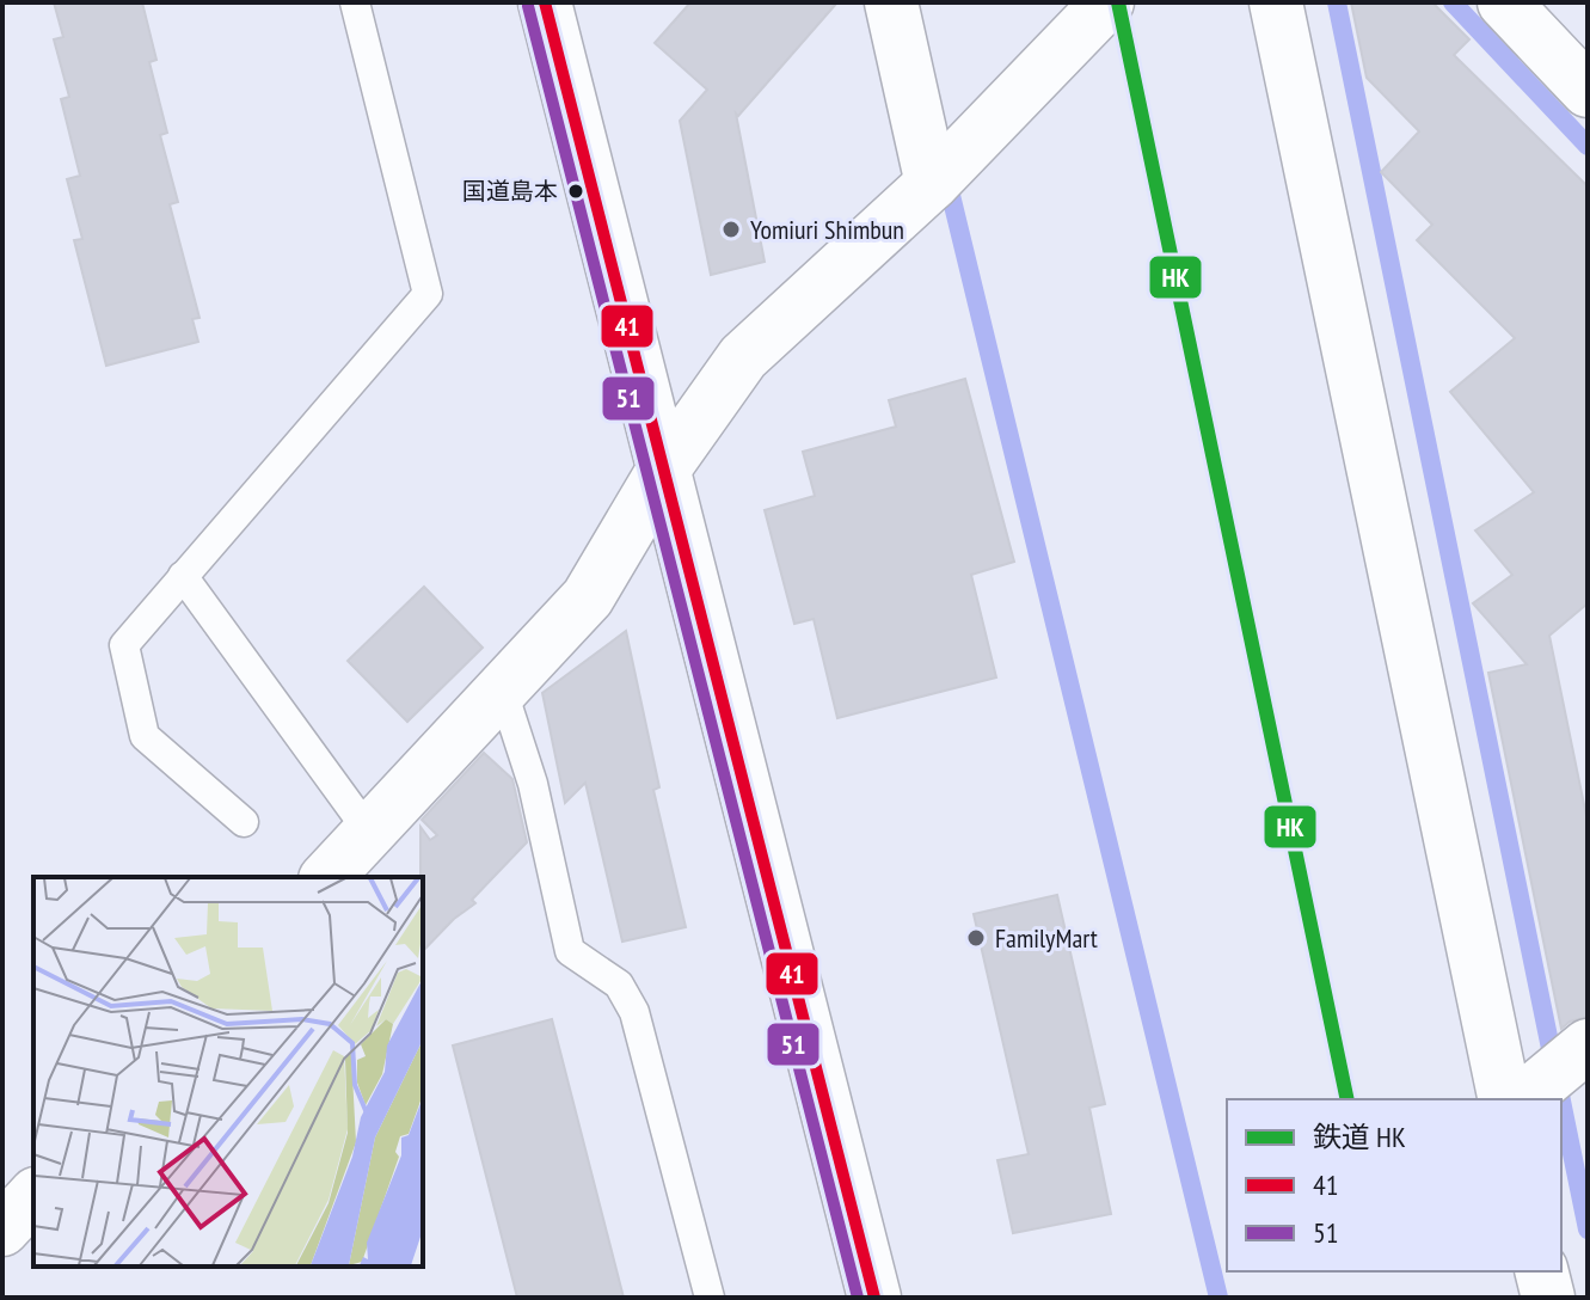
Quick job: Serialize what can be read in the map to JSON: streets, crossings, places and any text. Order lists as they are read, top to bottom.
{
  "places": ["国道島本", "Yomiuri Shimbun", "FamilyMart"],
  "lines": ["rail line HK", "transit line 41", "transit line 51"],
  "legend": ["鉄道 HK", "41", "51"]
}
